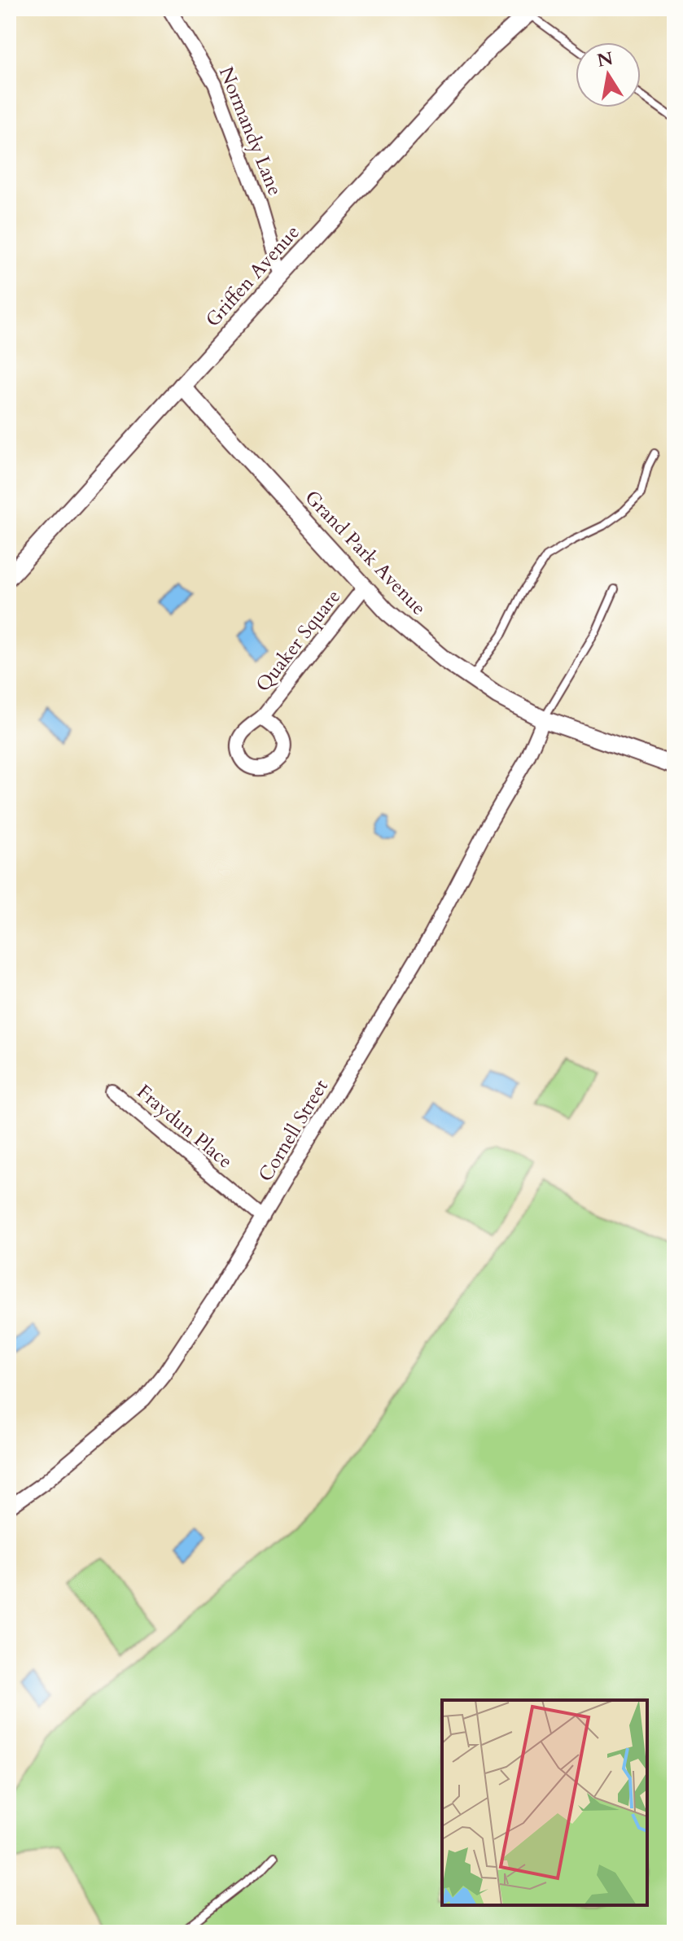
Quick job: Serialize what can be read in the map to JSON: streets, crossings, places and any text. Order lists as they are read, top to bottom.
{
  "streets": {
    "street": [
      "Normandy Lane",
      "Griffen Avenue",
      "Grand Park Avenue",
      "Quaker Square",
      "Fraydun Place",
      "Cornell Street"
    ]
  },
  "crossings": [
    ["Normandy Lane", "Griffen Avenue"],
    ["Griffen Avenue", "Grand Park Avenue"],
    ["Grand Park Avenue", "Quaker Square"],
    ["Grand Park Avenue", "Cornell Street"],
    ["Fraydun Place", "Cornell Street"]
  ],
  "north": "top"
}
